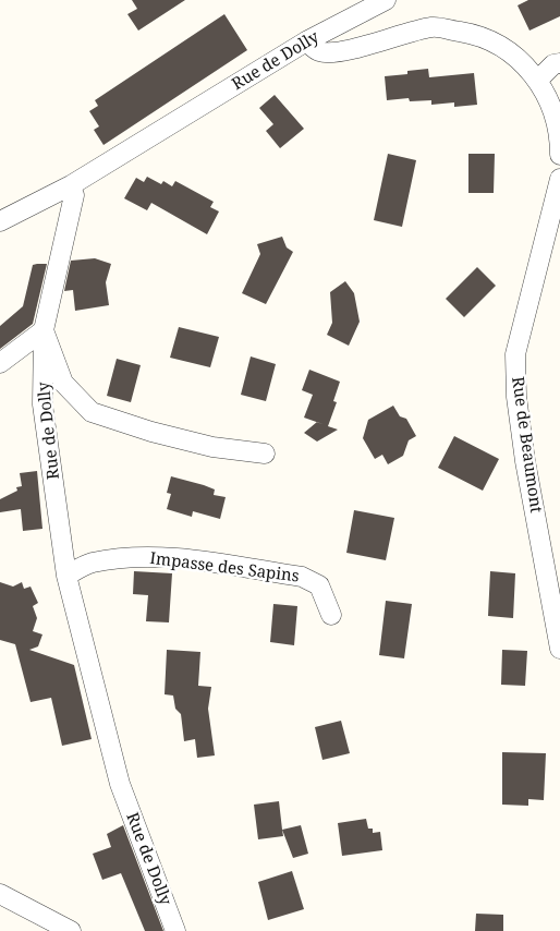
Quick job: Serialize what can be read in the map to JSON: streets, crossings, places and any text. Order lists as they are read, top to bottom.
{
  "streets": {
    "street": ["Rue de Dolly", "Rue de Beaumont", "Impasse des Sapins"]
  },
  "crossings": [
    ["Rue de Dolly", "Impasse des Sapins"]
  ]
}
